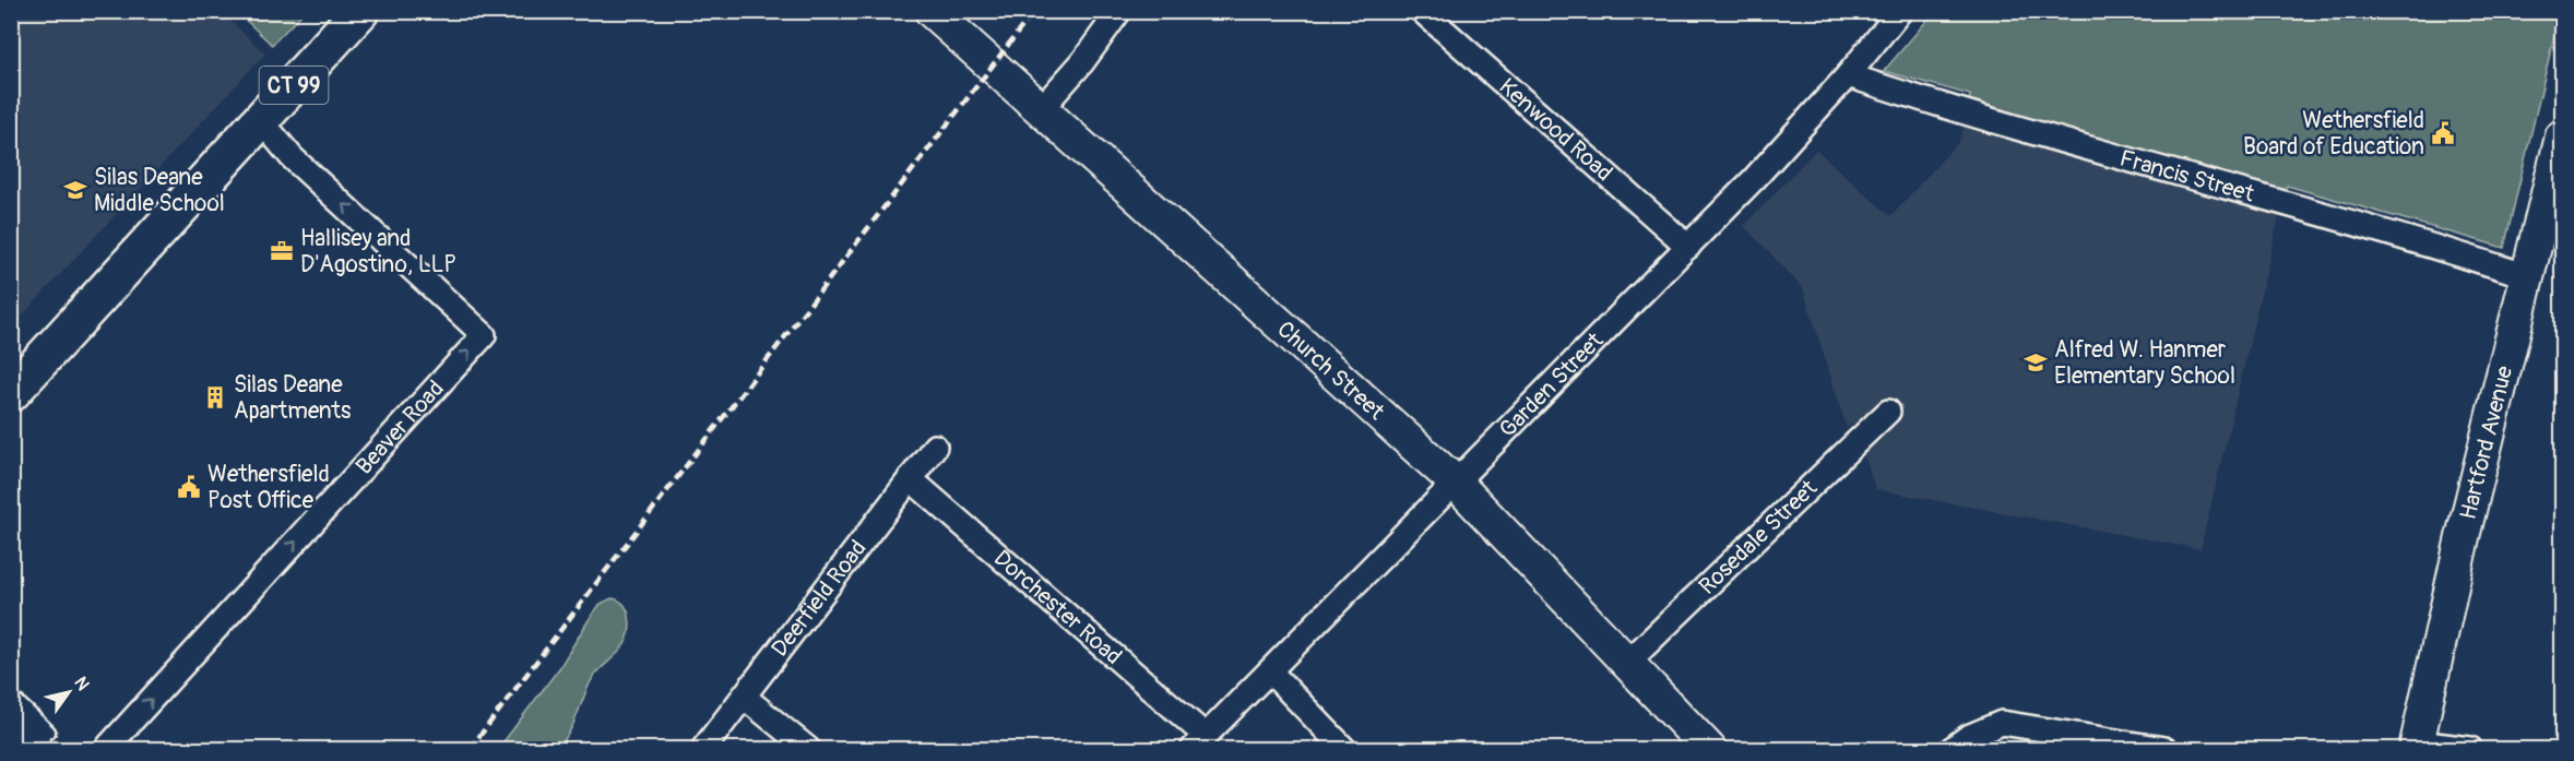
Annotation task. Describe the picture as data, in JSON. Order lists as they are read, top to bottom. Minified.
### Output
{"streets":{"main road":["CT 99"],"street":["Kenwood Road","Francis Street","Church Street","Garden Street","Beaver Road","Hartford Avenue","Rosedale Street","Deerfield Road","Dorchester Road"]},"crossings":[["CT 99","Beaver Road"],["Kenwood Road","Garden Street"],["Francis Street","Garden Street"],["Francis Street","Hartford Avenue"],["Church Street","Garden Street"],["Church Street","Rosedale Street"],["Garden Street","Dorchester Road"],["Deerfield Road","Dorchester Road"]],"places":{"public building":["Wethersfield Board of Education","Wethersfield Post Office"],"school or university":["Silas Deane Middle School","Alfred W. Hanmer Elementary School"],"office":["Hallisey and D'Agostino, LLP"],"building":["Silas Deane Apartments"]},"north":"top right"}
